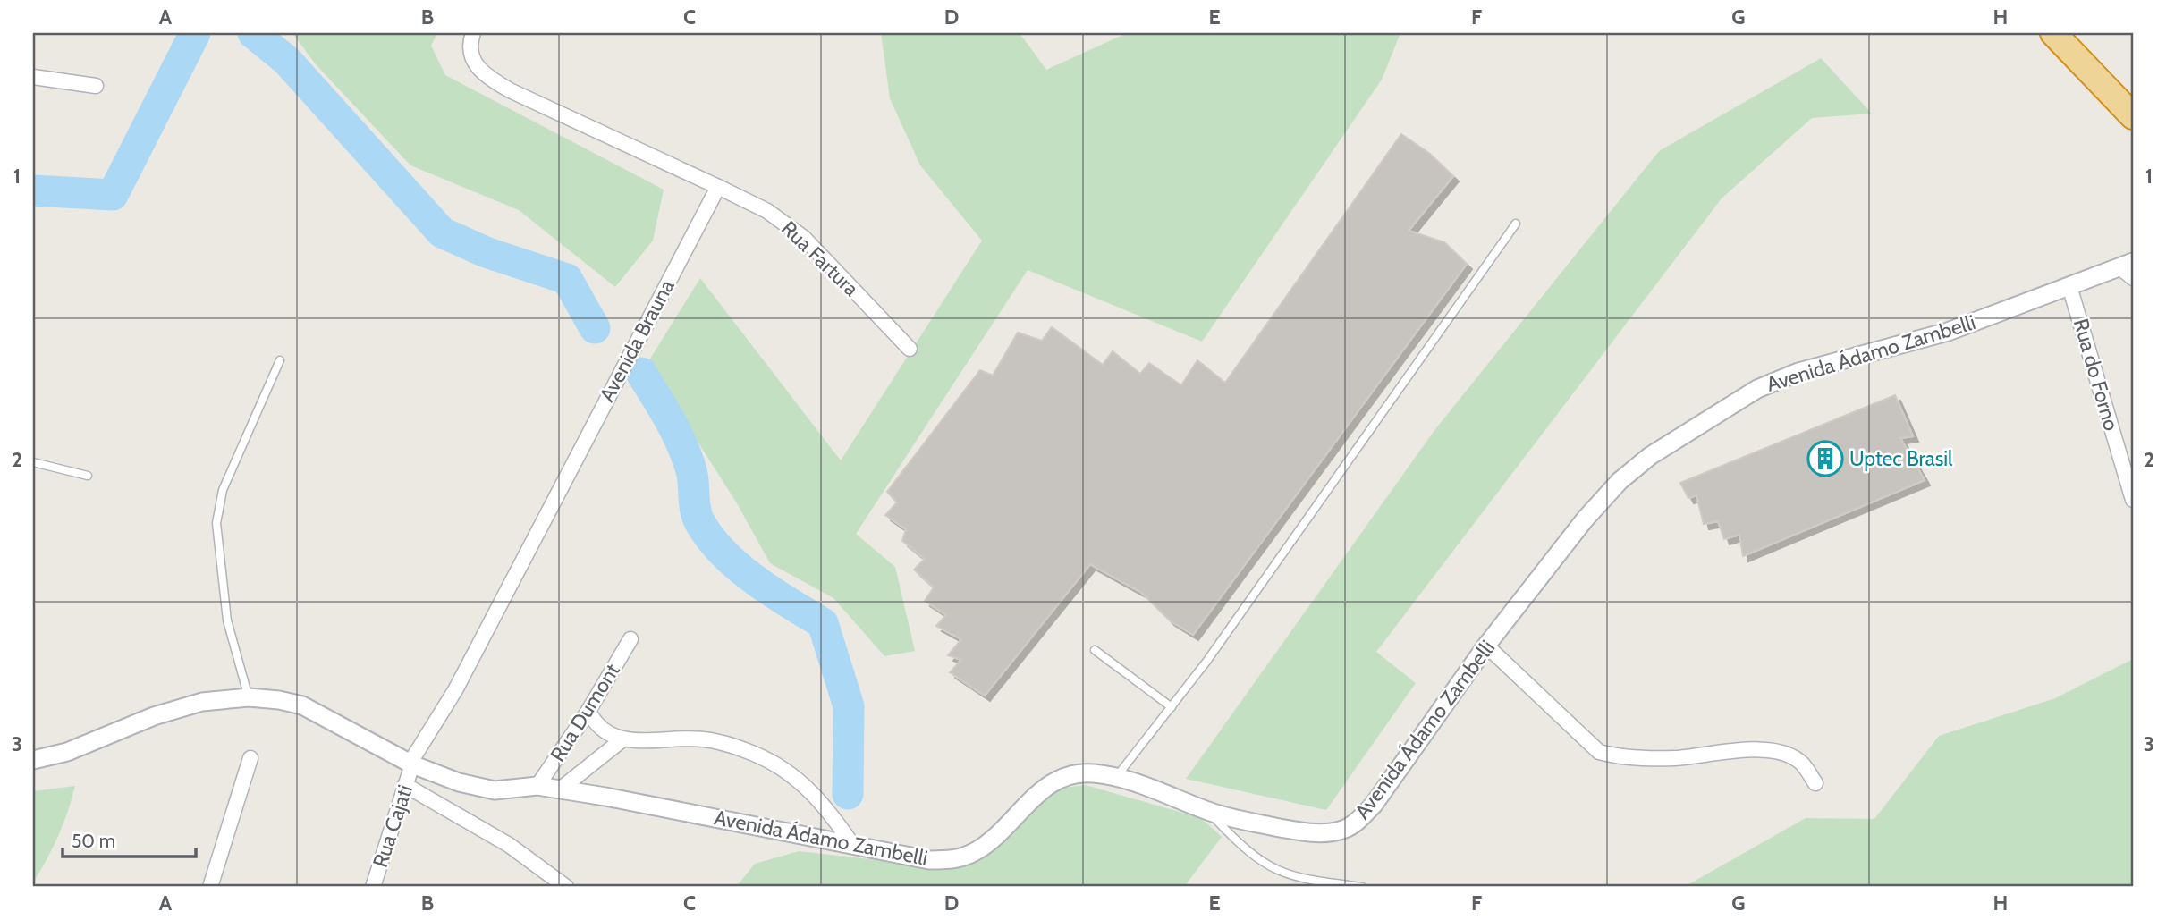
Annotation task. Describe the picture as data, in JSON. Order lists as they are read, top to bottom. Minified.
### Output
{"streets":{"street":["Rua Fartura","Avenida Brauna","Avenida Ádamo Zambelli","Rua do Forno","Rua Dumont","Rua Cajati"]},"crossings":[["Rua Fartura","Avenida Brauna"],["Avenida Brauna","Avenida Ádamo Zambelli"],["Avenida Brauna","Rua Cajati"],["Avenida Ádamo Zambelli","Rua do Forno"],["Avenida Ádamo Zambelli","Rua Dumont"],["Avenida Ádamo Zambelli","Rua Cajati"]],"places":{"building":["Uptec Brasil"]},"scale_bar":"50 m","grid":{"columns":["A","B","C","D","E","F","G","H"],"rows":["1","2","3"]}}
